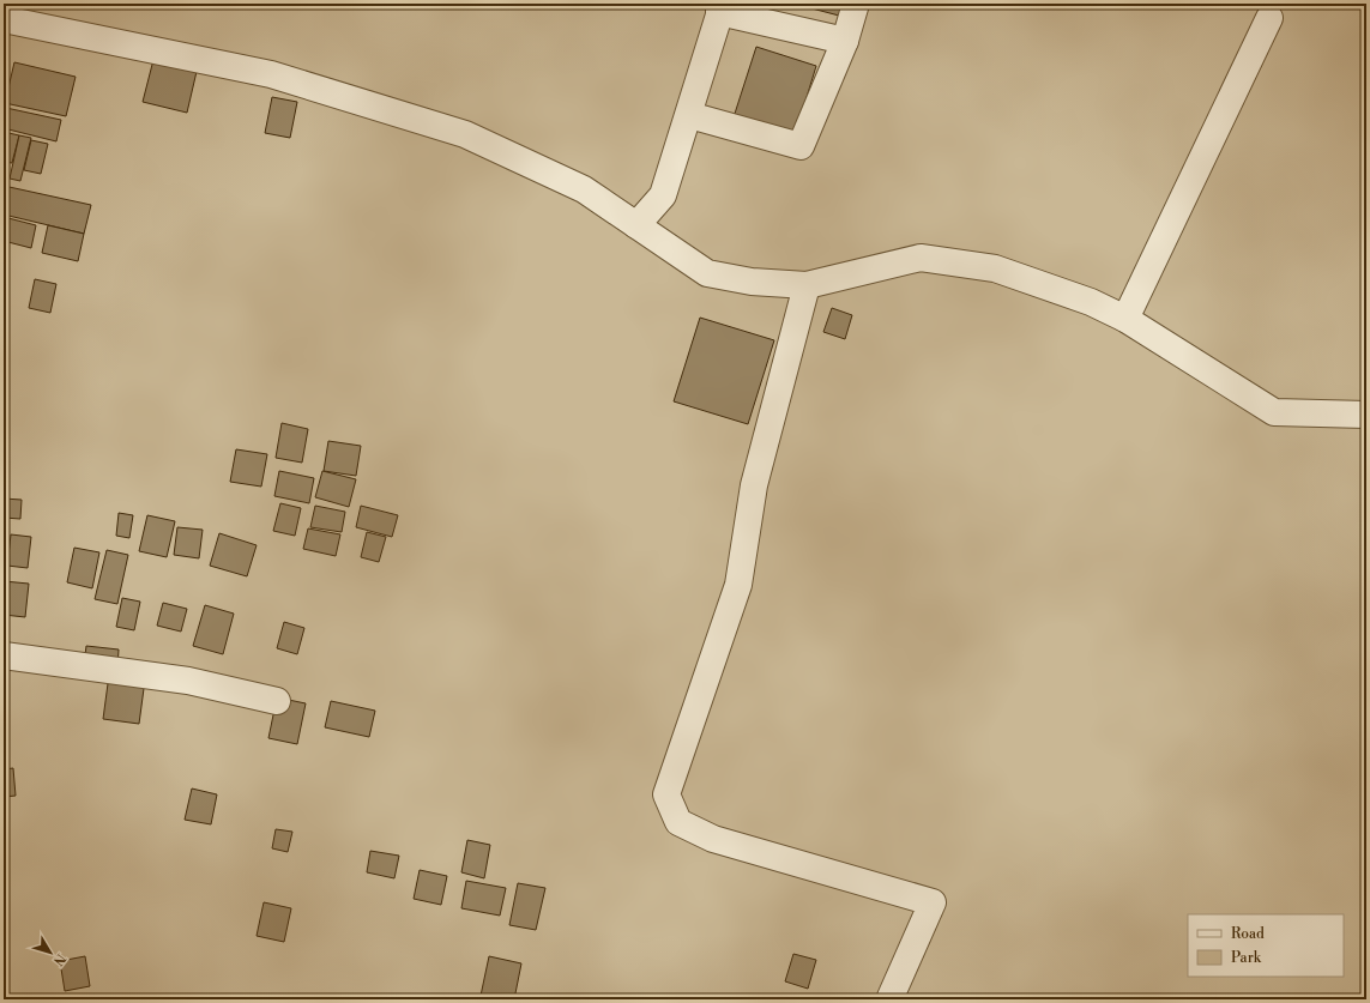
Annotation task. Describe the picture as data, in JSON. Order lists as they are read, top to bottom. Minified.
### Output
{"legend":["Road","Park"],"north":"bottom right"}
